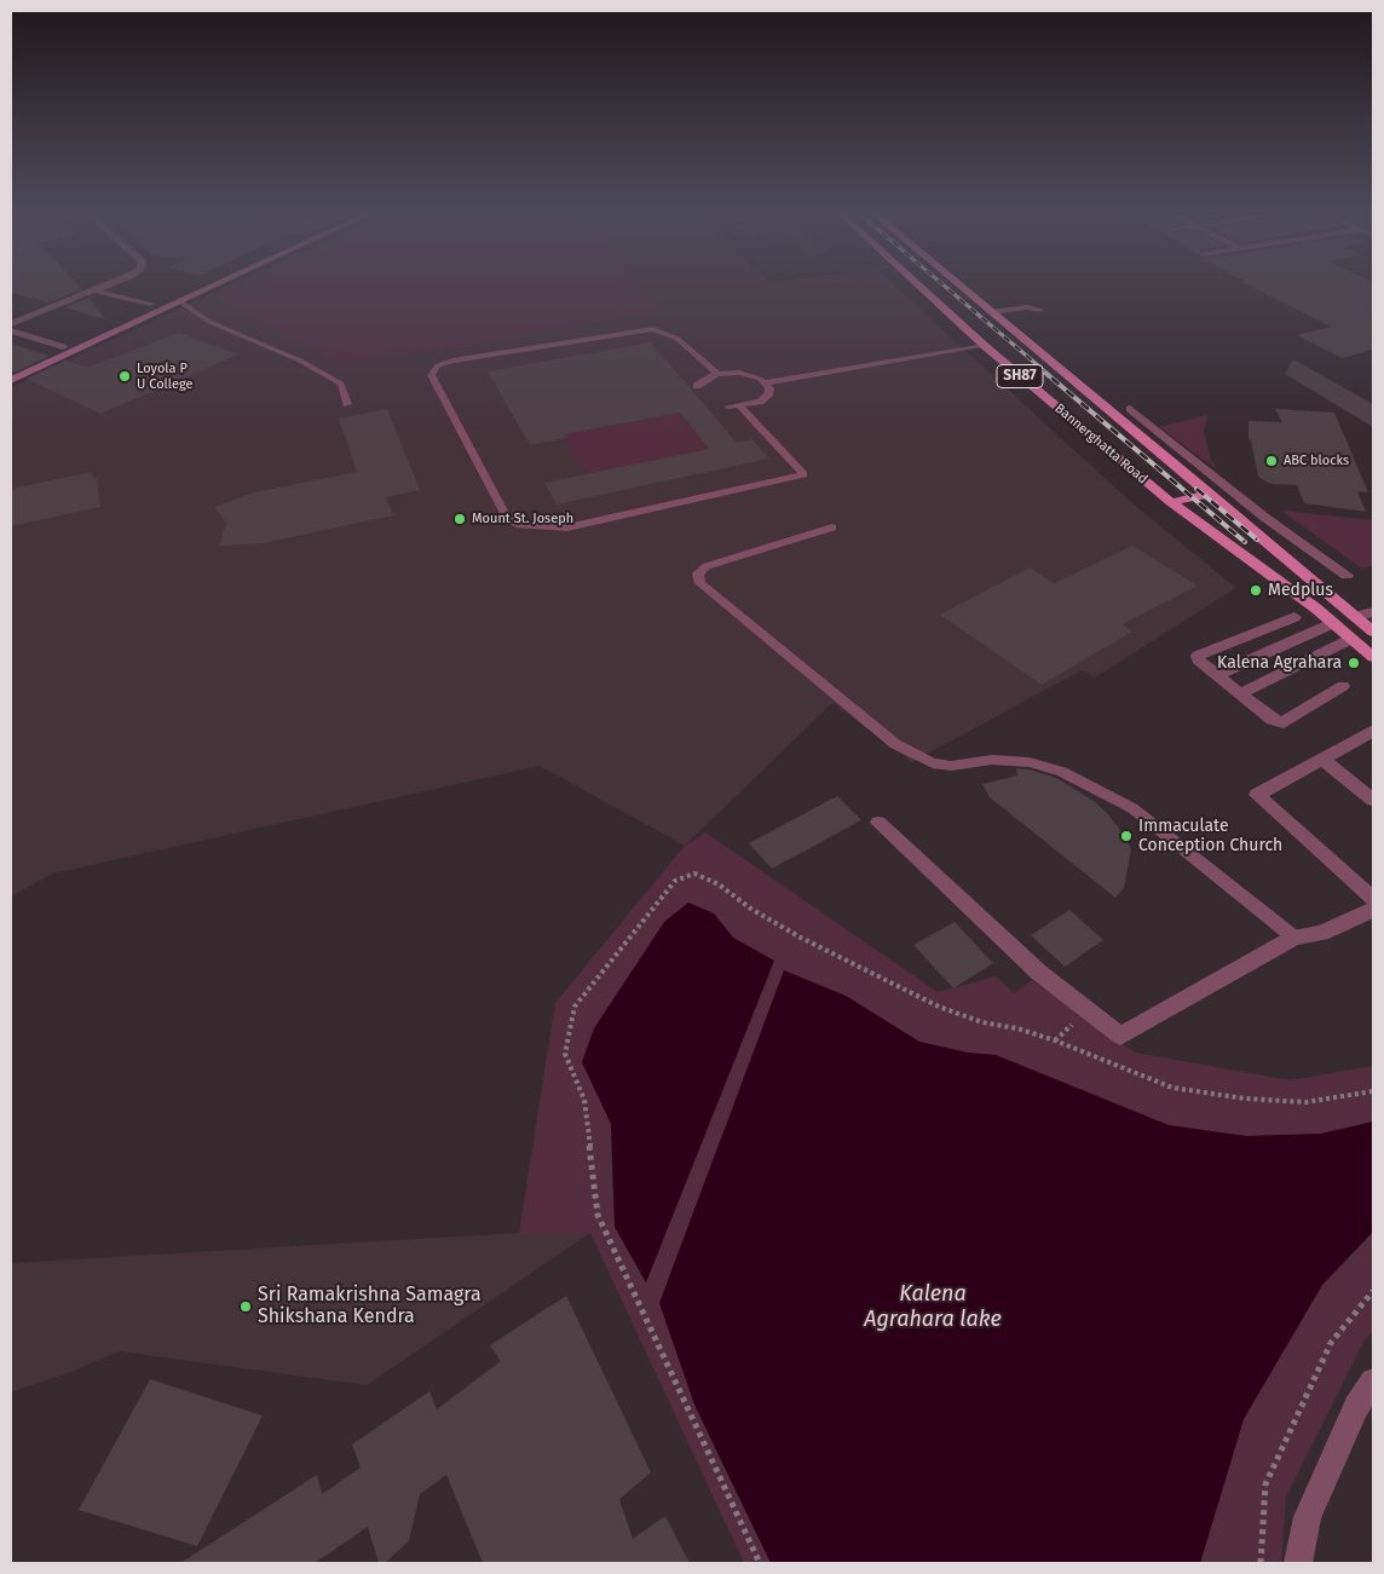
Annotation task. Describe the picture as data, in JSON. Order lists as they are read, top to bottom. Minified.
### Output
{"streets":{"main road":["SH87","Bannerghatta Road"]},"water":["Kalena Agrahara lake"],"places":["Loyola P U College","ABC blocks","Mount St. Joseph","Medplus","Kalena Agrahara","Immaculate Conception Church","Sri Ramakrishna Samagra Shikshana Kendra"]}
